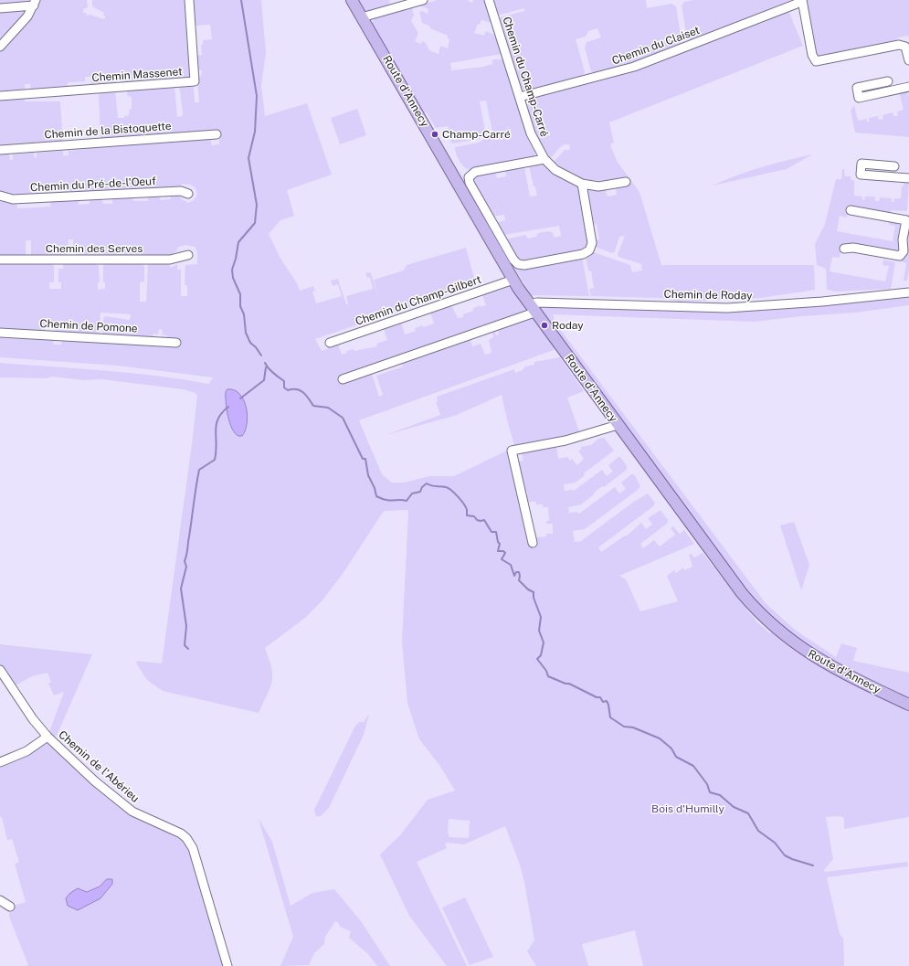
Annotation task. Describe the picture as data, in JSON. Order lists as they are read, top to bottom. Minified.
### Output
{"streets":{"main road":["Route d'Annecy"],"street":["Chemin du Claiset","Chemin Massenet","Chemin du Champ-Carré","Chemin de la Bistoquette","Chemin du Pré-de-l'Oeuf","Chemin des Serves","Chemin de Roday","Chemin du Champ-Gilbert","Chemin de Pomone","Chemin de l'Abérieu"]},"crossings":[["Chemin du Claiset","Chemin du Champ-Carré"],["Route d'Annecy","Chemin de Roday"],["Route d'Annecy","Chemin du Champ-Gilbert"]],"parks":["Bois d'Humilly"],"places":["Champ-Carré","Roday"]}
